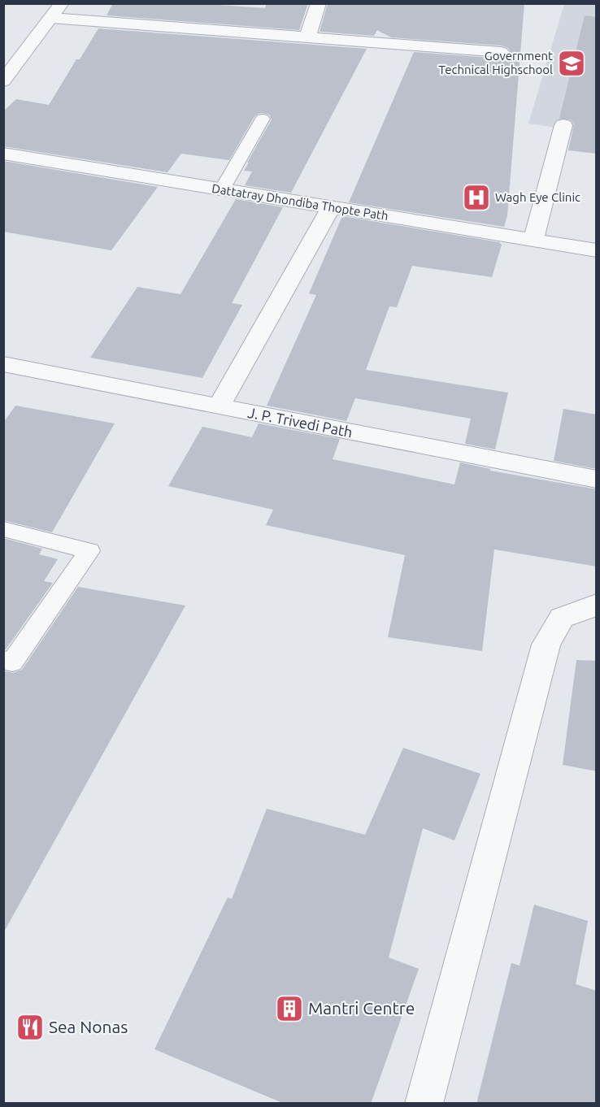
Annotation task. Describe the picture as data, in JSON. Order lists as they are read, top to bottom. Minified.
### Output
{"streets":{"street":["Dattatray Dhondiba Thopte Path","J. P. Trivedi Path"]},"places":{"school or university":["Government Technical Highschool"],"hospital":["Wagh Eye Clinic"],"building":["Mantri Centre"],"restaurant":["Sea Nonas"]}}
